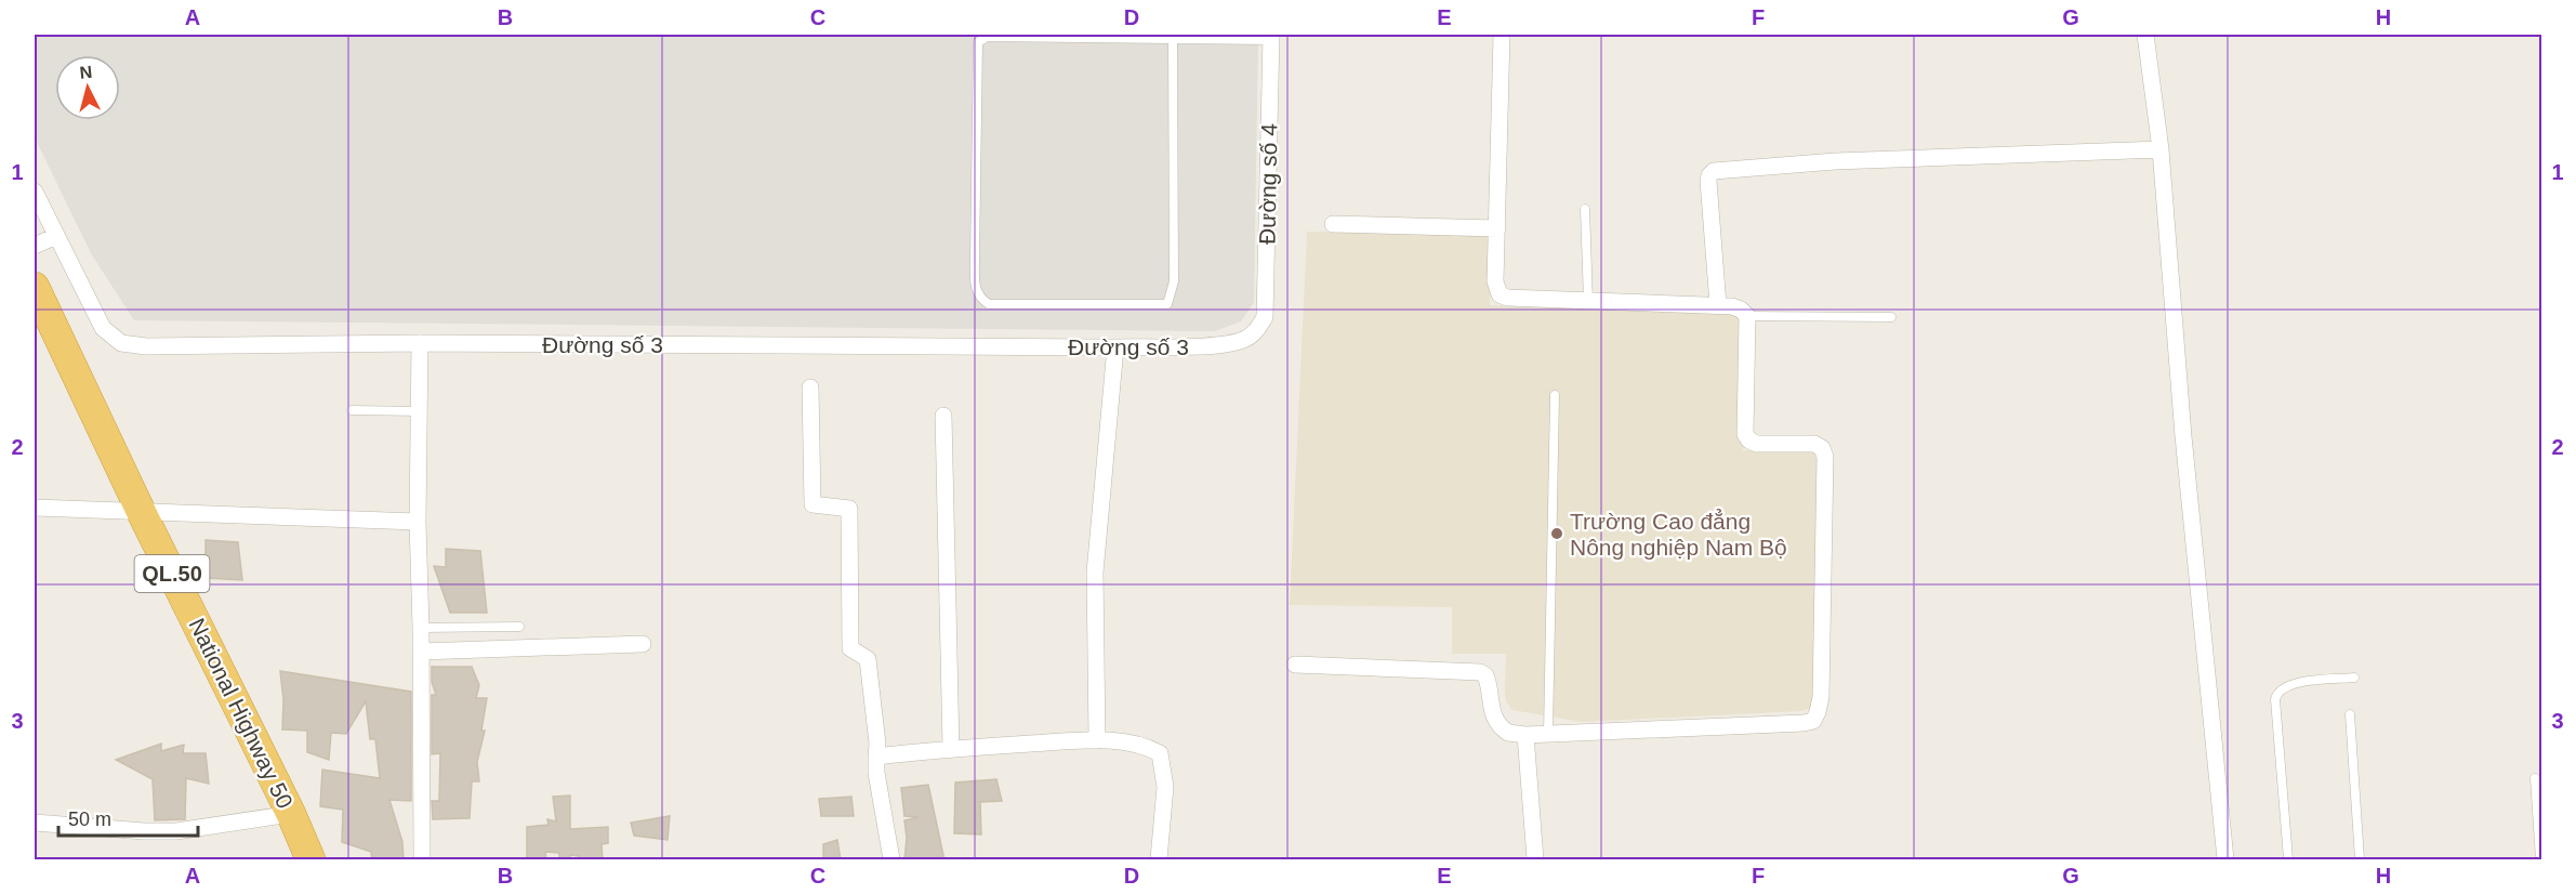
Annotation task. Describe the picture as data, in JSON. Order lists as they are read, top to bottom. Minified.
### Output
{"streets":{"highway":["QL.50","National Highway 50"],"street":["Đường số 4","Đường số 3"]},"crossings":[["Đường số 4","Đường số 3"]],"places":["Trường Cao đẳng Nông nghiệp Nam Bộ"],"scale_bar":"50 m","north":"top","grid":{"columns":["A","B","C","D","E","F","G","H"],"rows":["1","2","3"]}}
